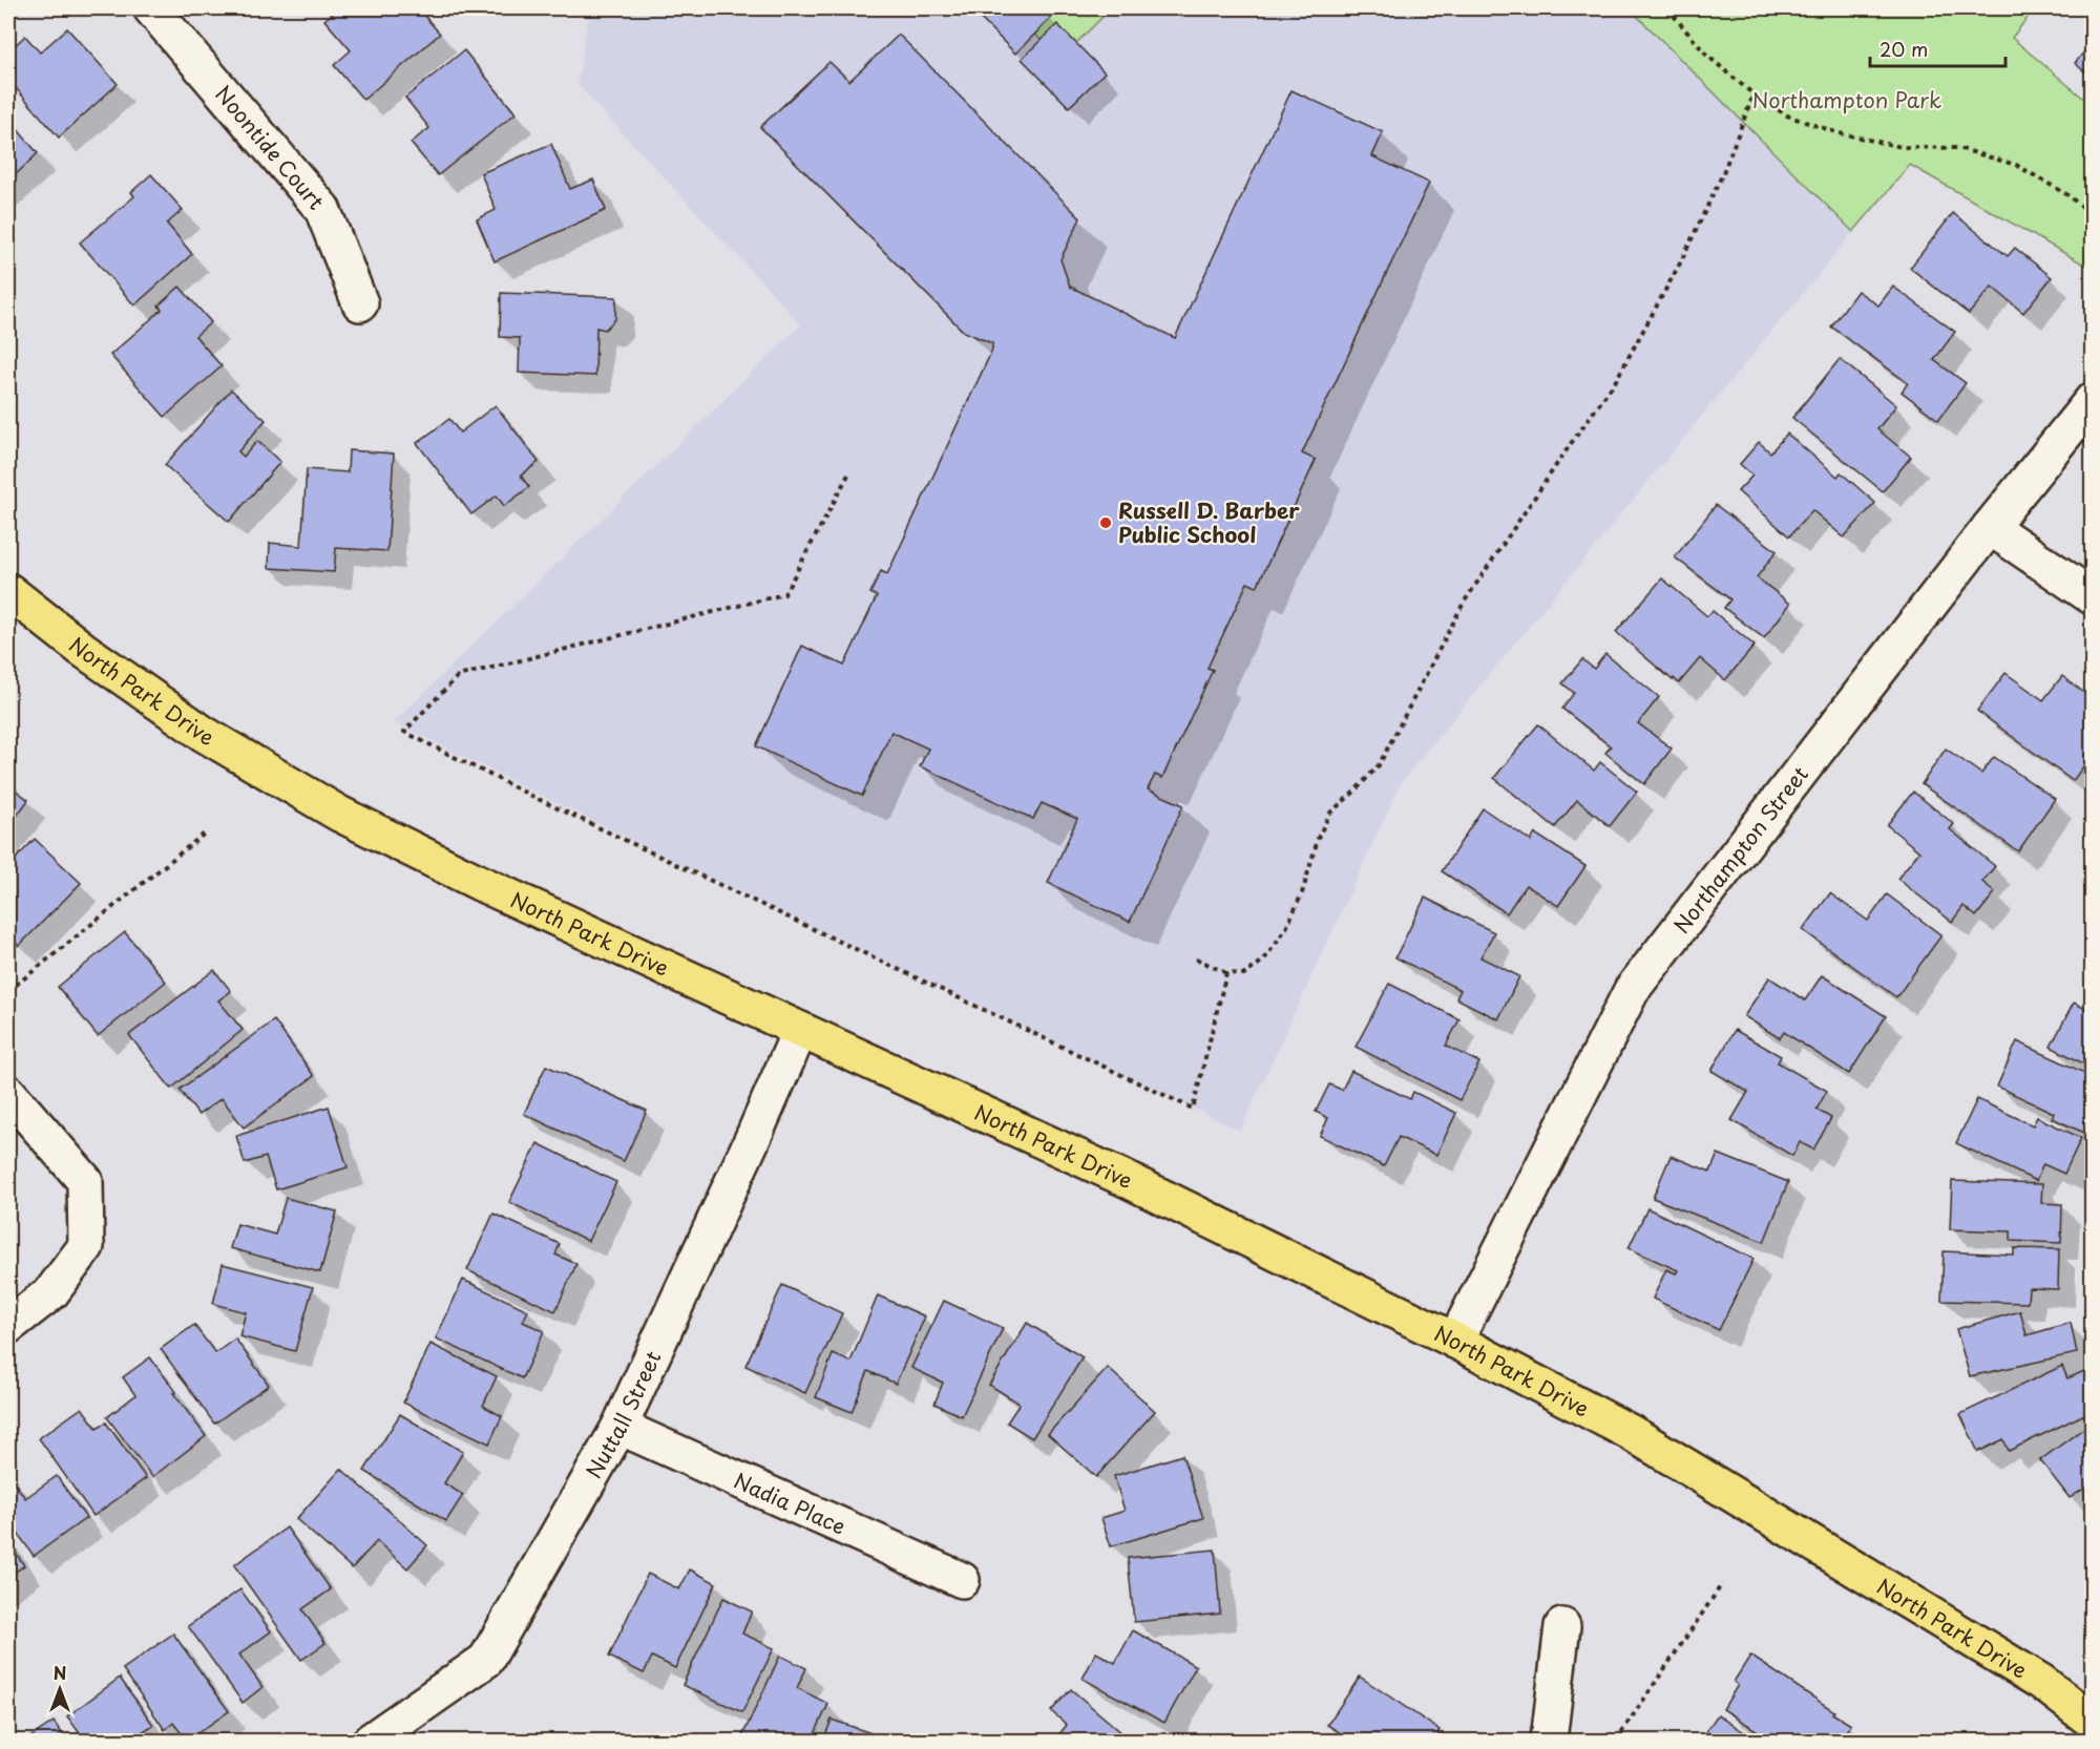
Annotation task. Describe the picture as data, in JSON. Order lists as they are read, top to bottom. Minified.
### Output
{"streets":{"main road":["North Park Drive"],"street":["Noontide Court","Northampton Street","Nuttall Street","Nadia Place"]},"crossings":[["North Park Drive","Northampton Street"],["North Park Drive","Nuttall Street"],["Nuttall Street","Nadia Place"]],"parks":["Northampton Park"],"places":["Russell D. Barber Public School"],"scale_bar":"20 m","north":"top"}
